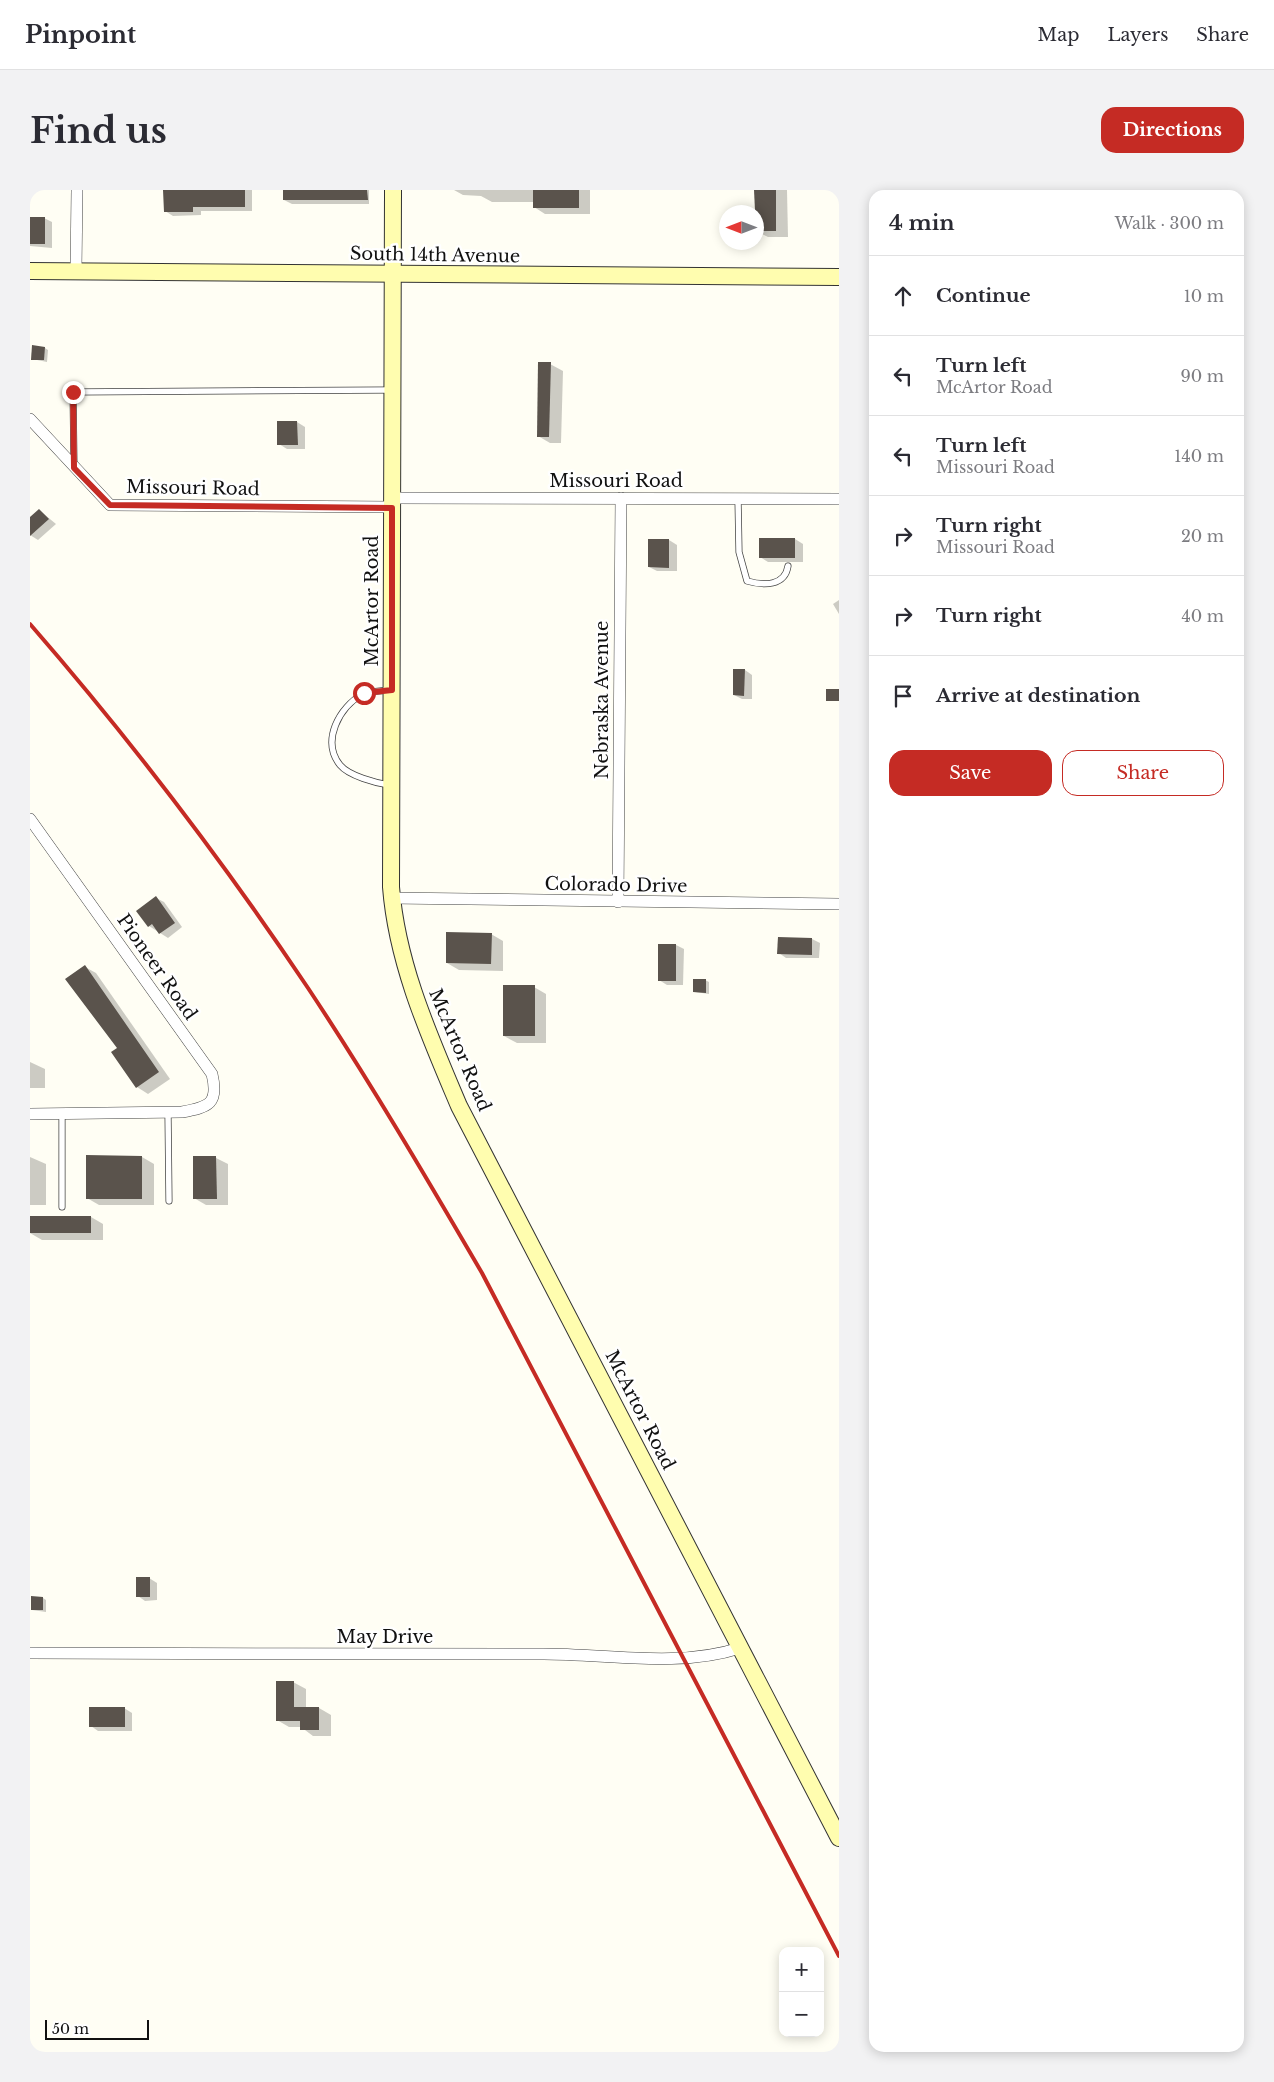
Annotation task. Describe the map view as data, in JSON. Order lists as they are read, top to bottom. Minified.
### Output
{"streets":{"main road":["South 14th Avenue","McArtor Road"],"street":["Missouri Road","Nebraska Avenue","Colorado Drive","Pioneer Road","May Drive"]},"crossings":[["South 14th Avenue","McArtor Road"],["Missouri Road","McArtor Road"],["Missouri Road","Nebraska Avenue"],["McArtor Road","Colorado Drive"],["McArtor Road","May Drive"],["Nebraska Avenue","Colorado Drive"]],"scale_bar":"50 m","north":"left","page":{"header":"Pinpoint","nav":["Map","Layers","Share"],"buttons":["Directions",["Save","Share"]],"title":"Find us","heading":["4 min","Walk · 300 m"],"list":[["Continue","10 m"],["Turn left","McArtor Road","90 m"],["Turn left","Missouri Road","140 m"],["Turn right","Missouri Road","20 m"],["Turn right","40 m"],"Arrive at destination"],"map_buttons":["+","−"],"scale":"50 m"}}
